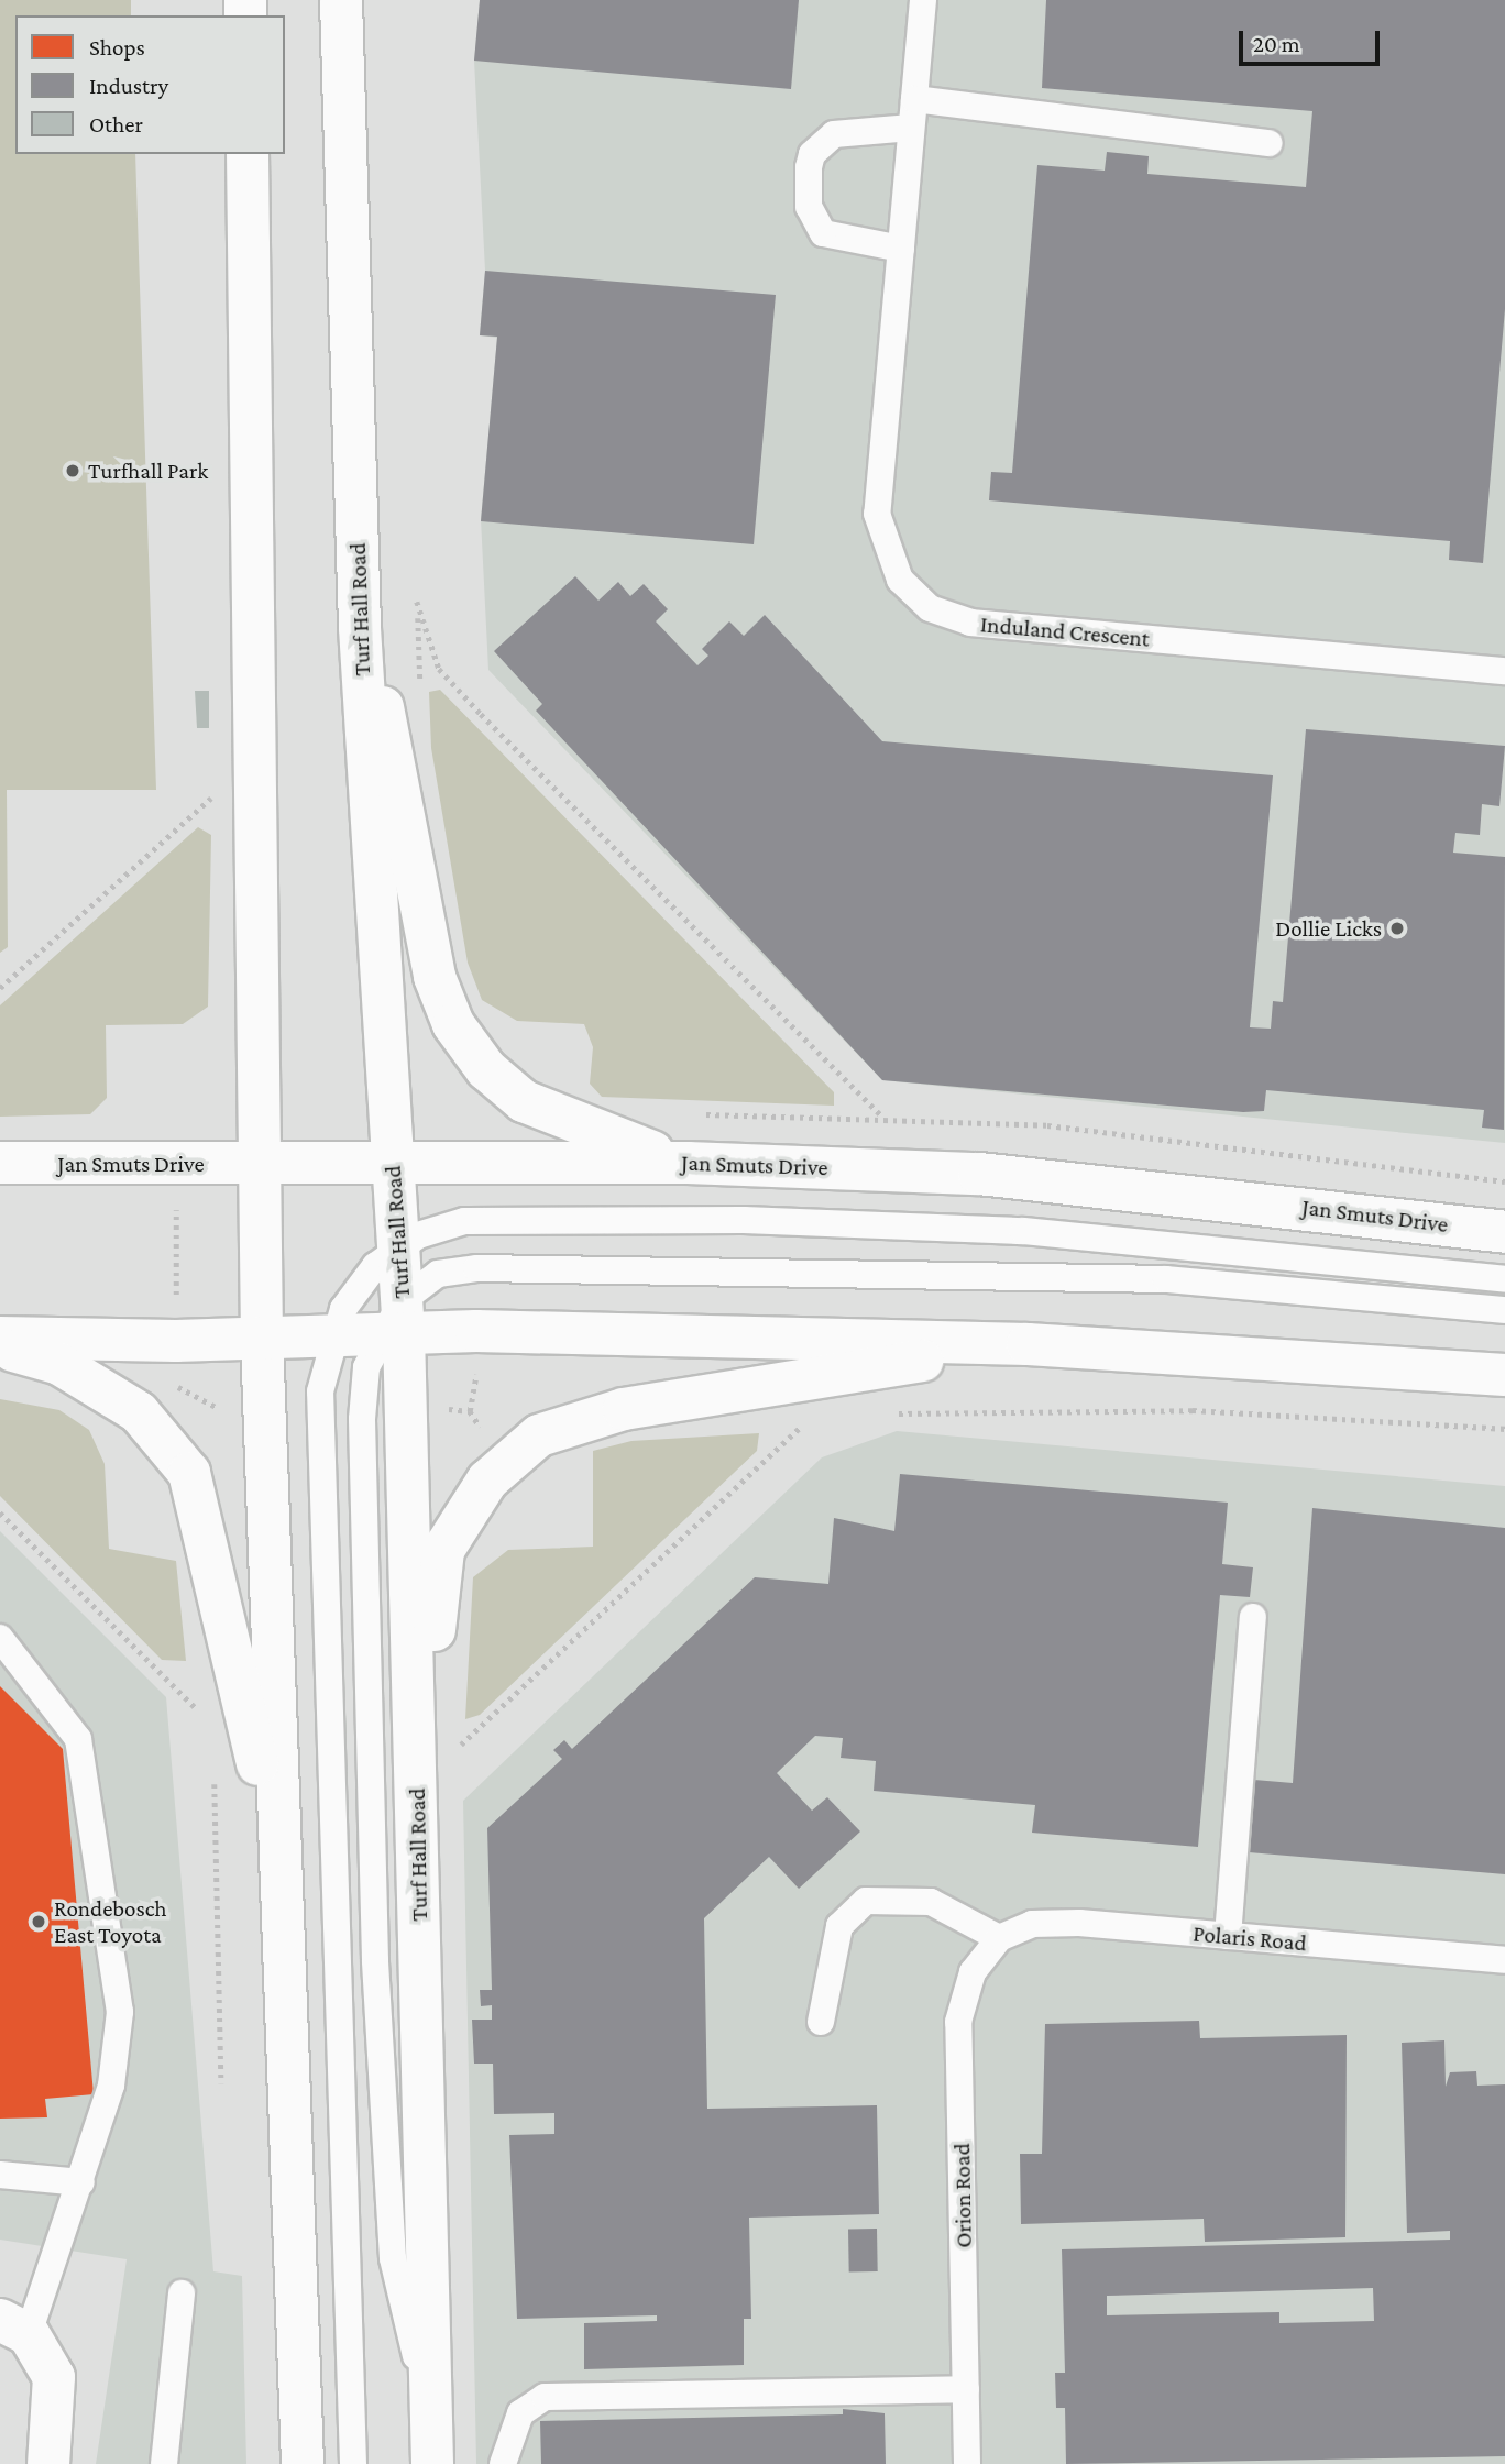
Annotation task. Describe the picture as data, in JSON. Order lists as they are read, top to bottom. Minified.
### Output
{"streets":{"main road":["Turf Hall Road","Jan Smuts Drive"],"lane":["Induland Crescent","Polaris Road","Orion Road"]},"crossings":[["Turf Hall Road","Jan Smuts Drive"],["Polaris Road","Orion Road"]],"places":["Turfhall Park","Dollie Licks","Rondebosch East Toyota"],"legend":["Shops","Industry","Other"],"scale_bar":"20 m"}
